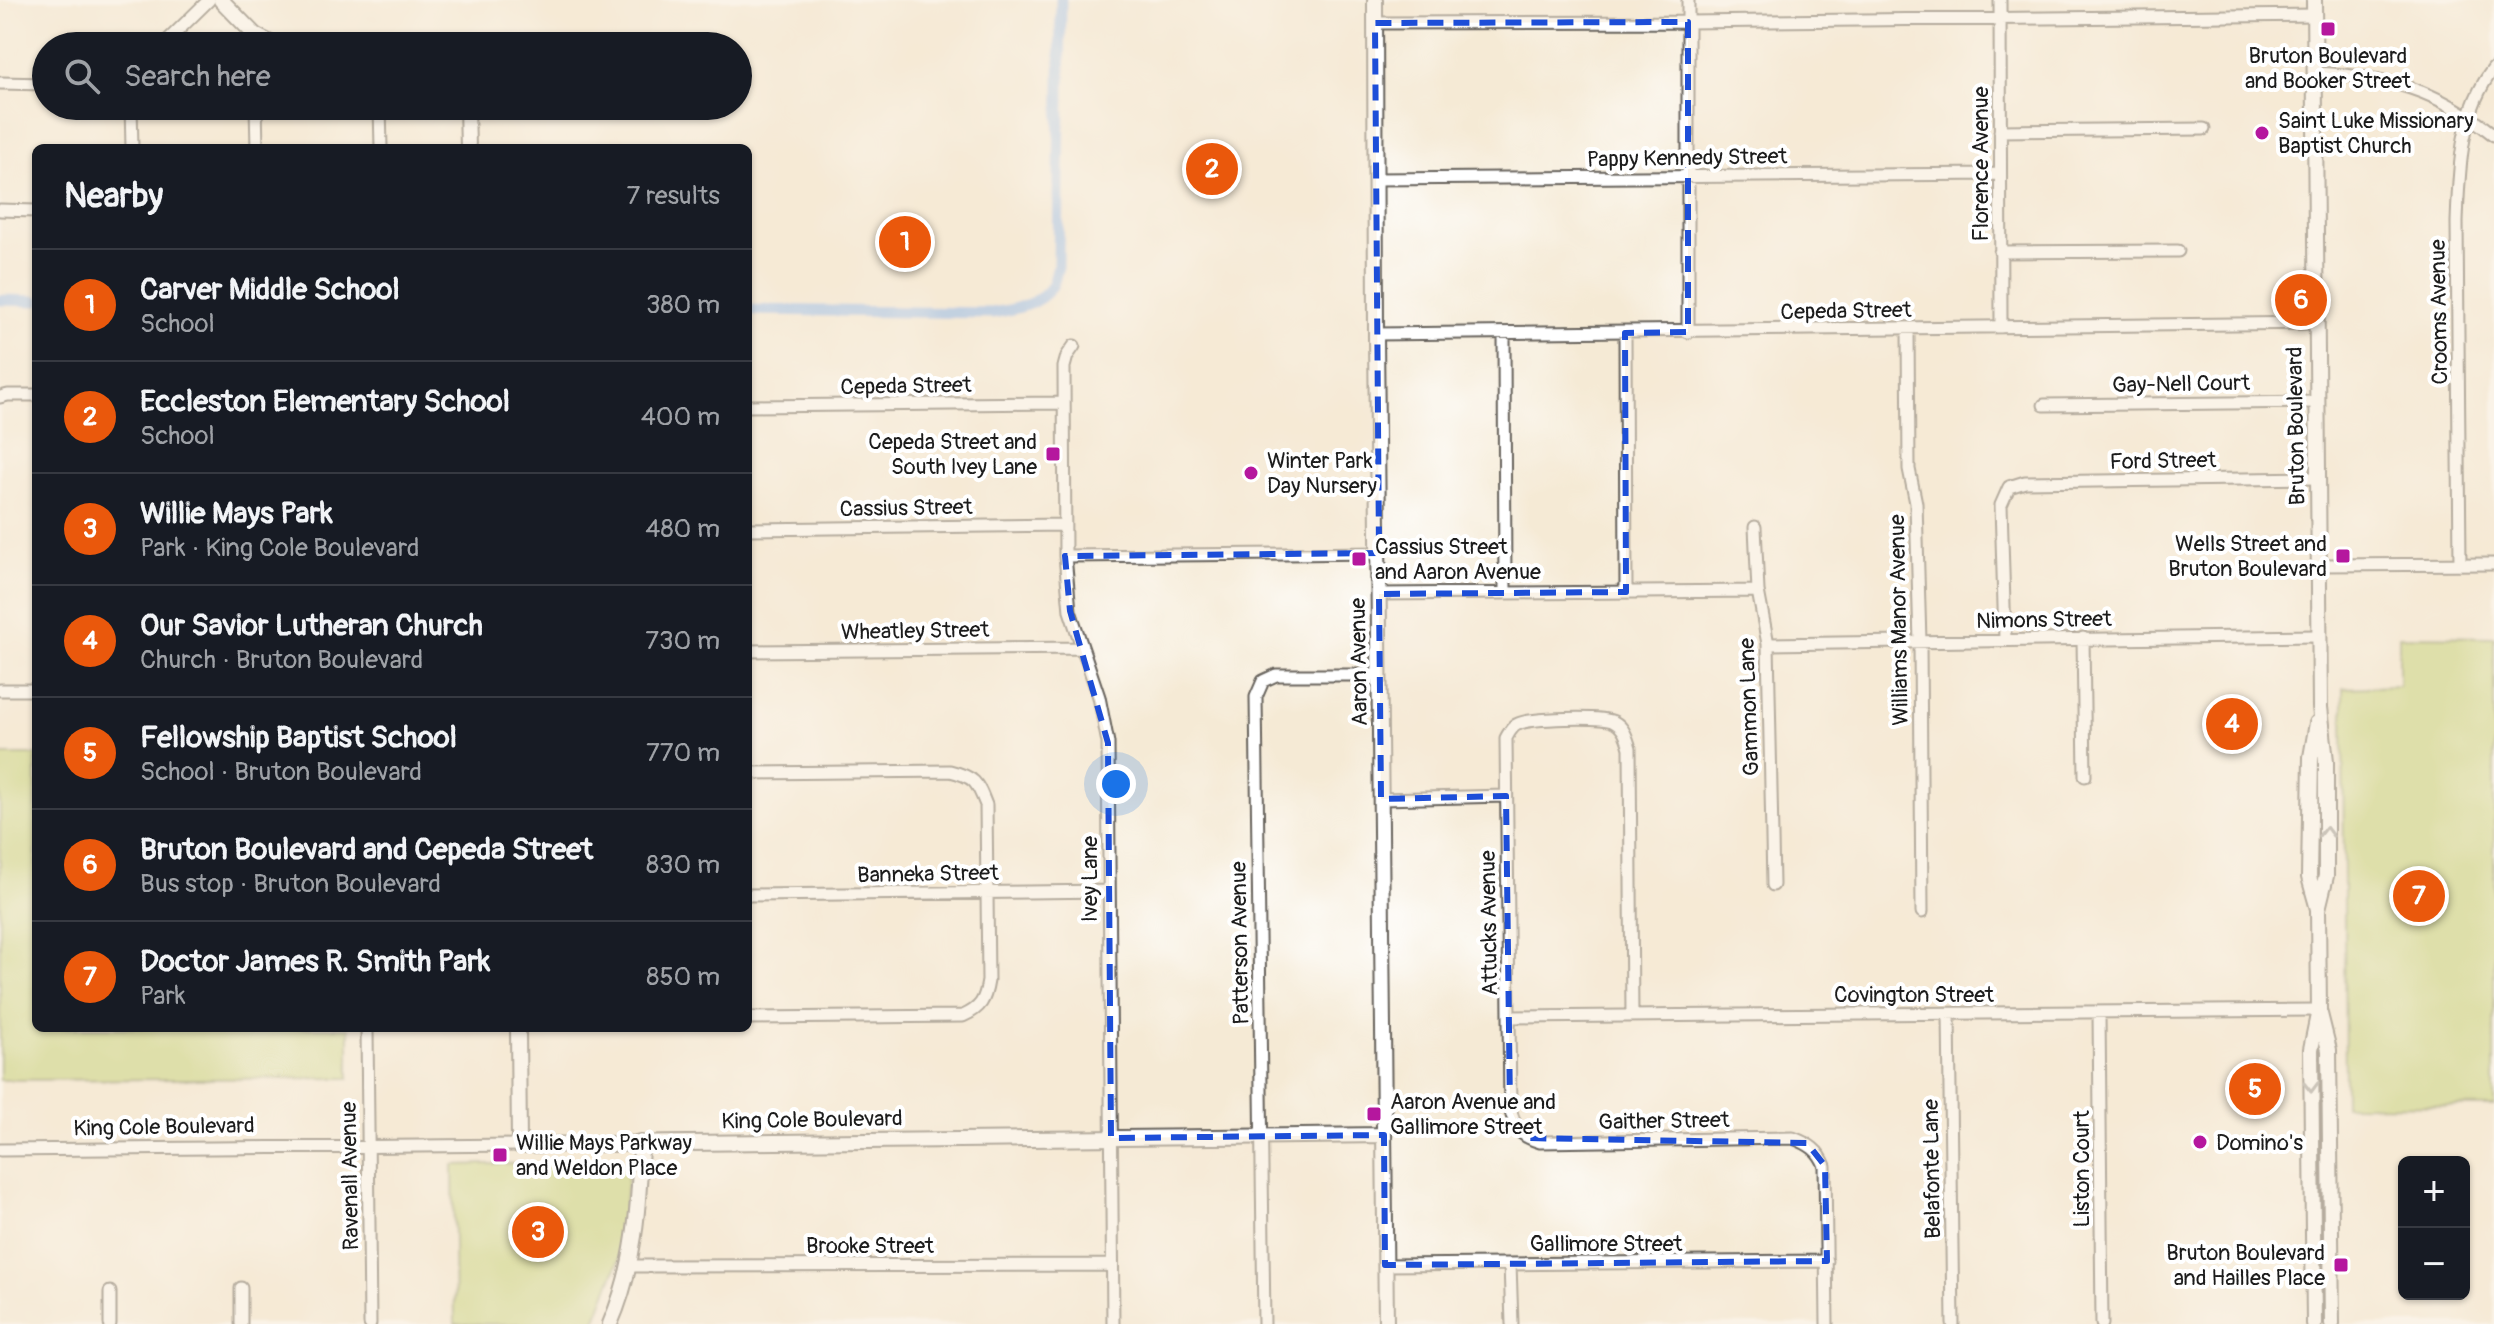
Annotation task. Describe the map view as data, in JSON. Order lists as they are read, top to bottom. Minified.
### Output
{"streets":{"street":["Pappy Kennedy Street","Florence Avenue","Cepeda Street","Crooms Avenue","Gay-Nell Court","Bruton Boulevard","Ford Street","Cassius Street","Nimons Street","Williams Manor Avenue","Wheatley Street","Aaron Avenue","Gammon Lane","Banneka Street","Ivey Lane","Attucks Avenue","Patterson Avenue","Covington Street","King Cole Boulevard","Gaither Street","Belafonte Lane","Liston Court","Ravenall Avenue","Gallimore Street","Brooke Street"]},"crossings":[["Pappy Kennedy Street","Florence Avenue"],["Pappy Kennedy Street","Aaron Avenue"],["Florence Avenue","Cepeda Street"],["Cepeda Street","Bruton Boulevard"],["Cepeda Street","Williams Manor Avenue"],["Cepeda Street","Aaron Avenue"],["Cepeda Street","Ivey Lane"],["Gay-Nell Court","Bruton Boulevard"],["Bruton Boulevard","Ford Street"],["Bruton Boulevard","Nimons Street"],["Bruton Boulevard","Covington Street"],["Ford Street","Nimons Street"],["Cassius Street","Ivey Lane"],["Nimons Street","Williams Manor Avenue"],["Nimons Street","Gammon Lane"],["Wheatley Street","Ivey Lane"],["Aaron Avenue","Patterson Avenue"],["Aaron Avenue","King Cole Boulevard"],["Aaron Avenue","Gallimore Street"],["Banneka Street","Ivey Lane"],["Ivey Lane","King Cole Boulevard"],["Ivey Lane","Brooke Street"],["Attucks Avenue","Covington Street"],["Attucks Avenue","Gaither Street"],["Patterson Avenue","King Cole Boulevard"],["Covington Street","Belafonte Lane"],["Covington Street","Liston Court"],["King Cole Boulevard","Ravenall Avenue"],["Gaither Street","Gallimore Street"]],"places":{"transit":["Bruton Boulevard and Booker Street","Cepeda Street and South Ivey Lane","Wells Street and Bruton Boulevard","Cassius Street and Aaron Avenue","Aaron Avenue and Gallimore Street","Willie Mays Parkway and Weldon Place","Bruton Boulevard and Hailles Place"],"other":["Saint Luke Missionary Baptist Church","Winter Park Day Nursery","Domino's"]},"page":{"search":"Search here","pins":["2","1","6","4","7","5","3"],"heading":["Nearby","7 results"],"list":[{"mark":"1","name":"Carver Middle School","note":"School","value":"380 m"},{"mark":"2","name":"Eccleston Elementary School","note":"School","value":"400 m"},{"mark":"3","name":"Willie Mays Park","note":"Park · King Cole Boulevard","value":"480 m"},{"mark":"4","name":"Our Savior Lutheran Church","note":"Church · Bruton Boulevard","value":"730 m"},{"mark":"5","name":"Fellowship Baptist School","note":"School · Bruton Boulevard","value":"770 m"},{"mark":"6","name":"Bruton Boulevard and Cepeda Street","note":"Bus stop · Bruton Boulevard","value":"830 m"},{"mark":"7","name":"Doctor James R. Smith Park","note":"Park","value":"850 m"}],"map_buttons":["+","−"]}}
